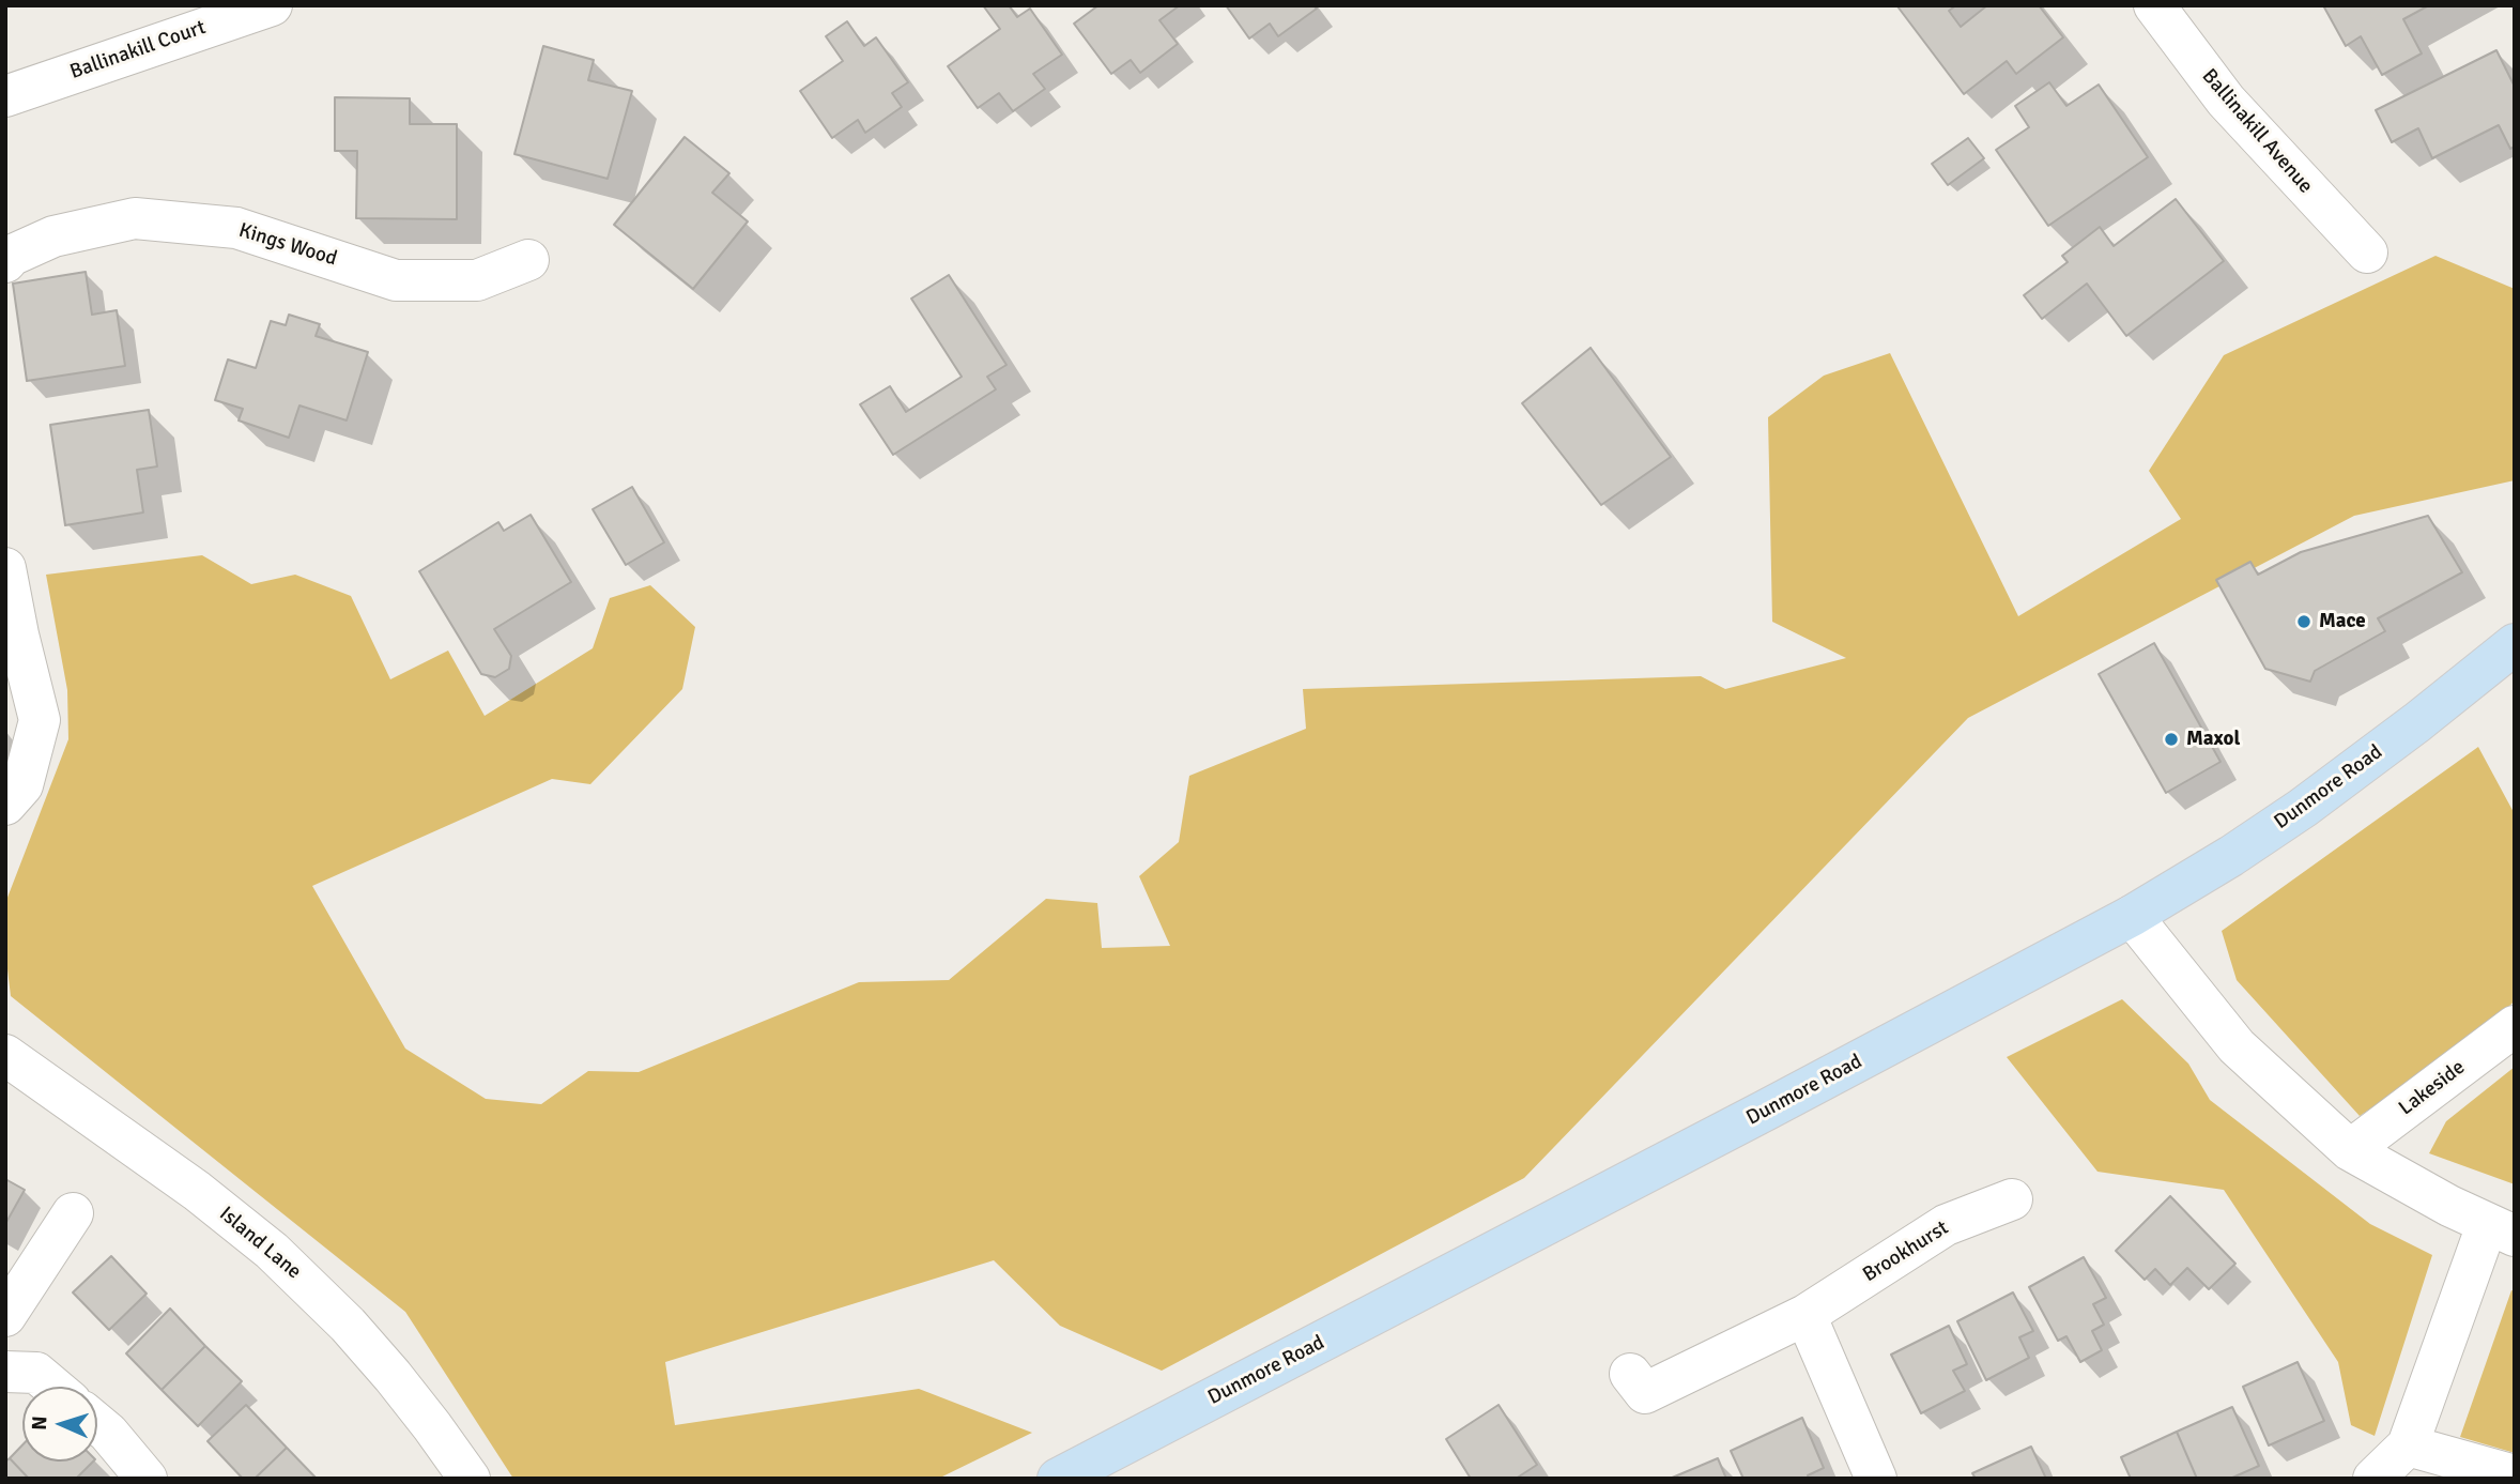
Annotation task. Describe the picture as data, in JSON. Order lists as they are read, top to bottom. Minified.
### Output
{"streets":{"main road":["Dunmore Road"],"street":["Ballinakill Court","Ballinakill Avenue","Kings Wood","Lakeside","Island Lane","Brookhurst"]},"places":["Mace","Maxol"],"north":"left"}
